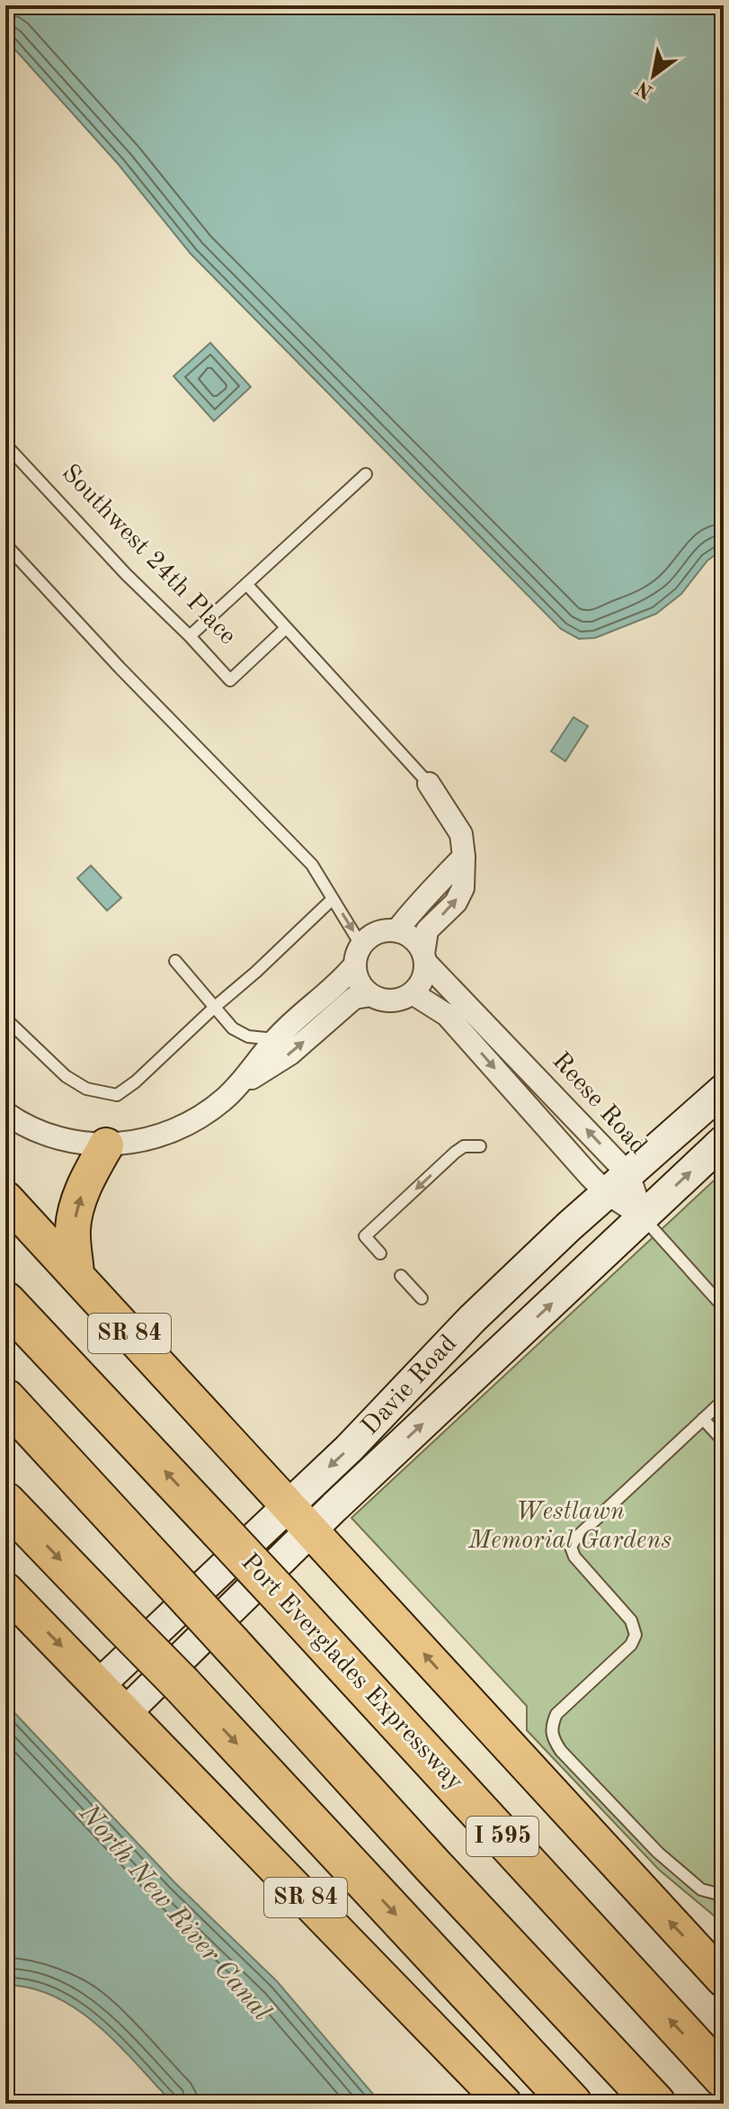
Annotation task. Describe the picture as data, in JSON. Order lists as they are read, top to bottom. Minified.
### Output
{"streets":{"highway":["Port Everglades Expressway","I 595"],"main road":["SR 84","Davie Road"],"street":["Southwest 24th Place","Reese Road"]},"crossings":[["Southwest 24th Place","Reese Road"],["Reese Road","Davie Road"],["SR 84","Davie Road"]],"water":["North New River Canal"],"parks":["Westlawn Memorial Gardens"],"north":"bottom left"}
